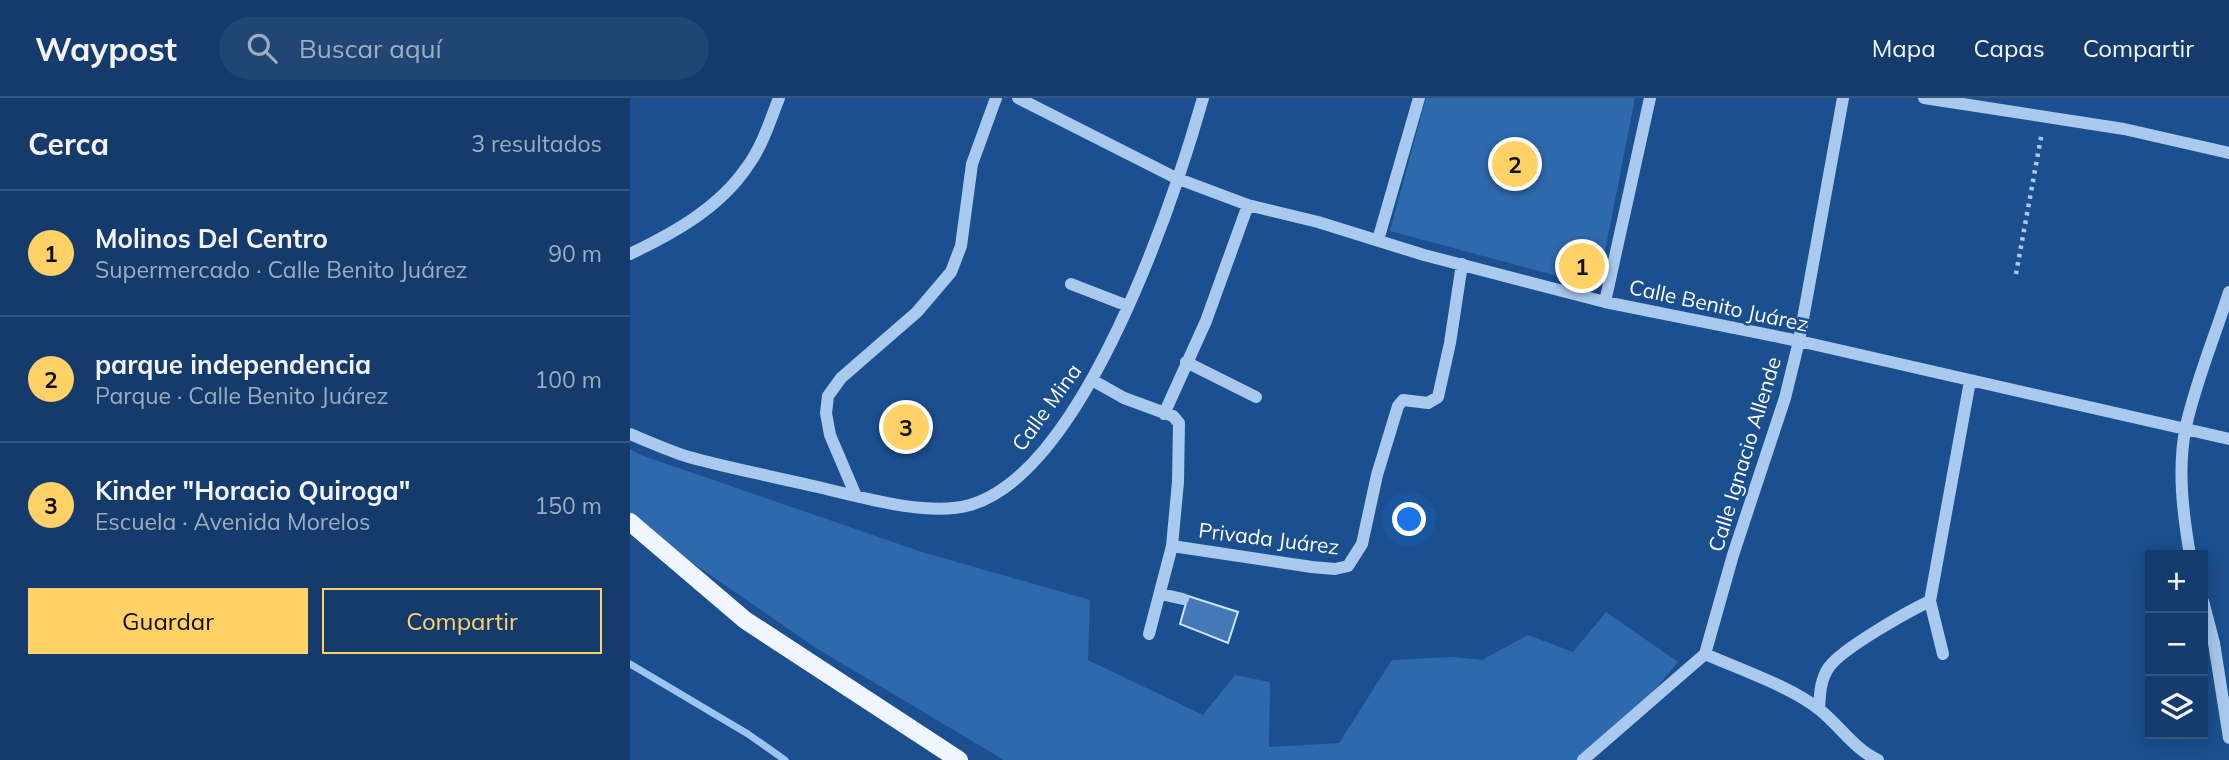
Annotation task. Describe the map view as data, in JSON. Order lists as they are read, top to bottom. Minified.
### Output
{"streets":{"street":["Calle Benito Juárez","Calle Mina","Calle Ignacio Allende","Privada Juárez"]},"crossings":[["Calle Benito Juárez","Calle Mina"],["Calle Benito Juárez","Calle Ignacio Allende"],["Calle Benito Juárez","Privada Juárez"]],"page":{"header":"Waypost","search":"Buscar aquí","nav":["Mapa","Capas","Compartir"],"heading":["Cerca","3 resultados"],"pins":["2","1","3"],"list":[{"mark":"1","name":"Molinos Del Centro","note":"Supermercado · Calle Benito Juárez","value":"90 m"},{"mark":"2","name":"parque independencia","note":"Parque · Calle Benito Juárez","value":"100 m"},{"mark":"3","name":"Kinder \"Horacio Quiroga\"","note":"Escuela · Avenida Morelos","value":"150 m"}],"map_buttons":["+","−"],"buttons":["Guardar","Compartir"]}}
